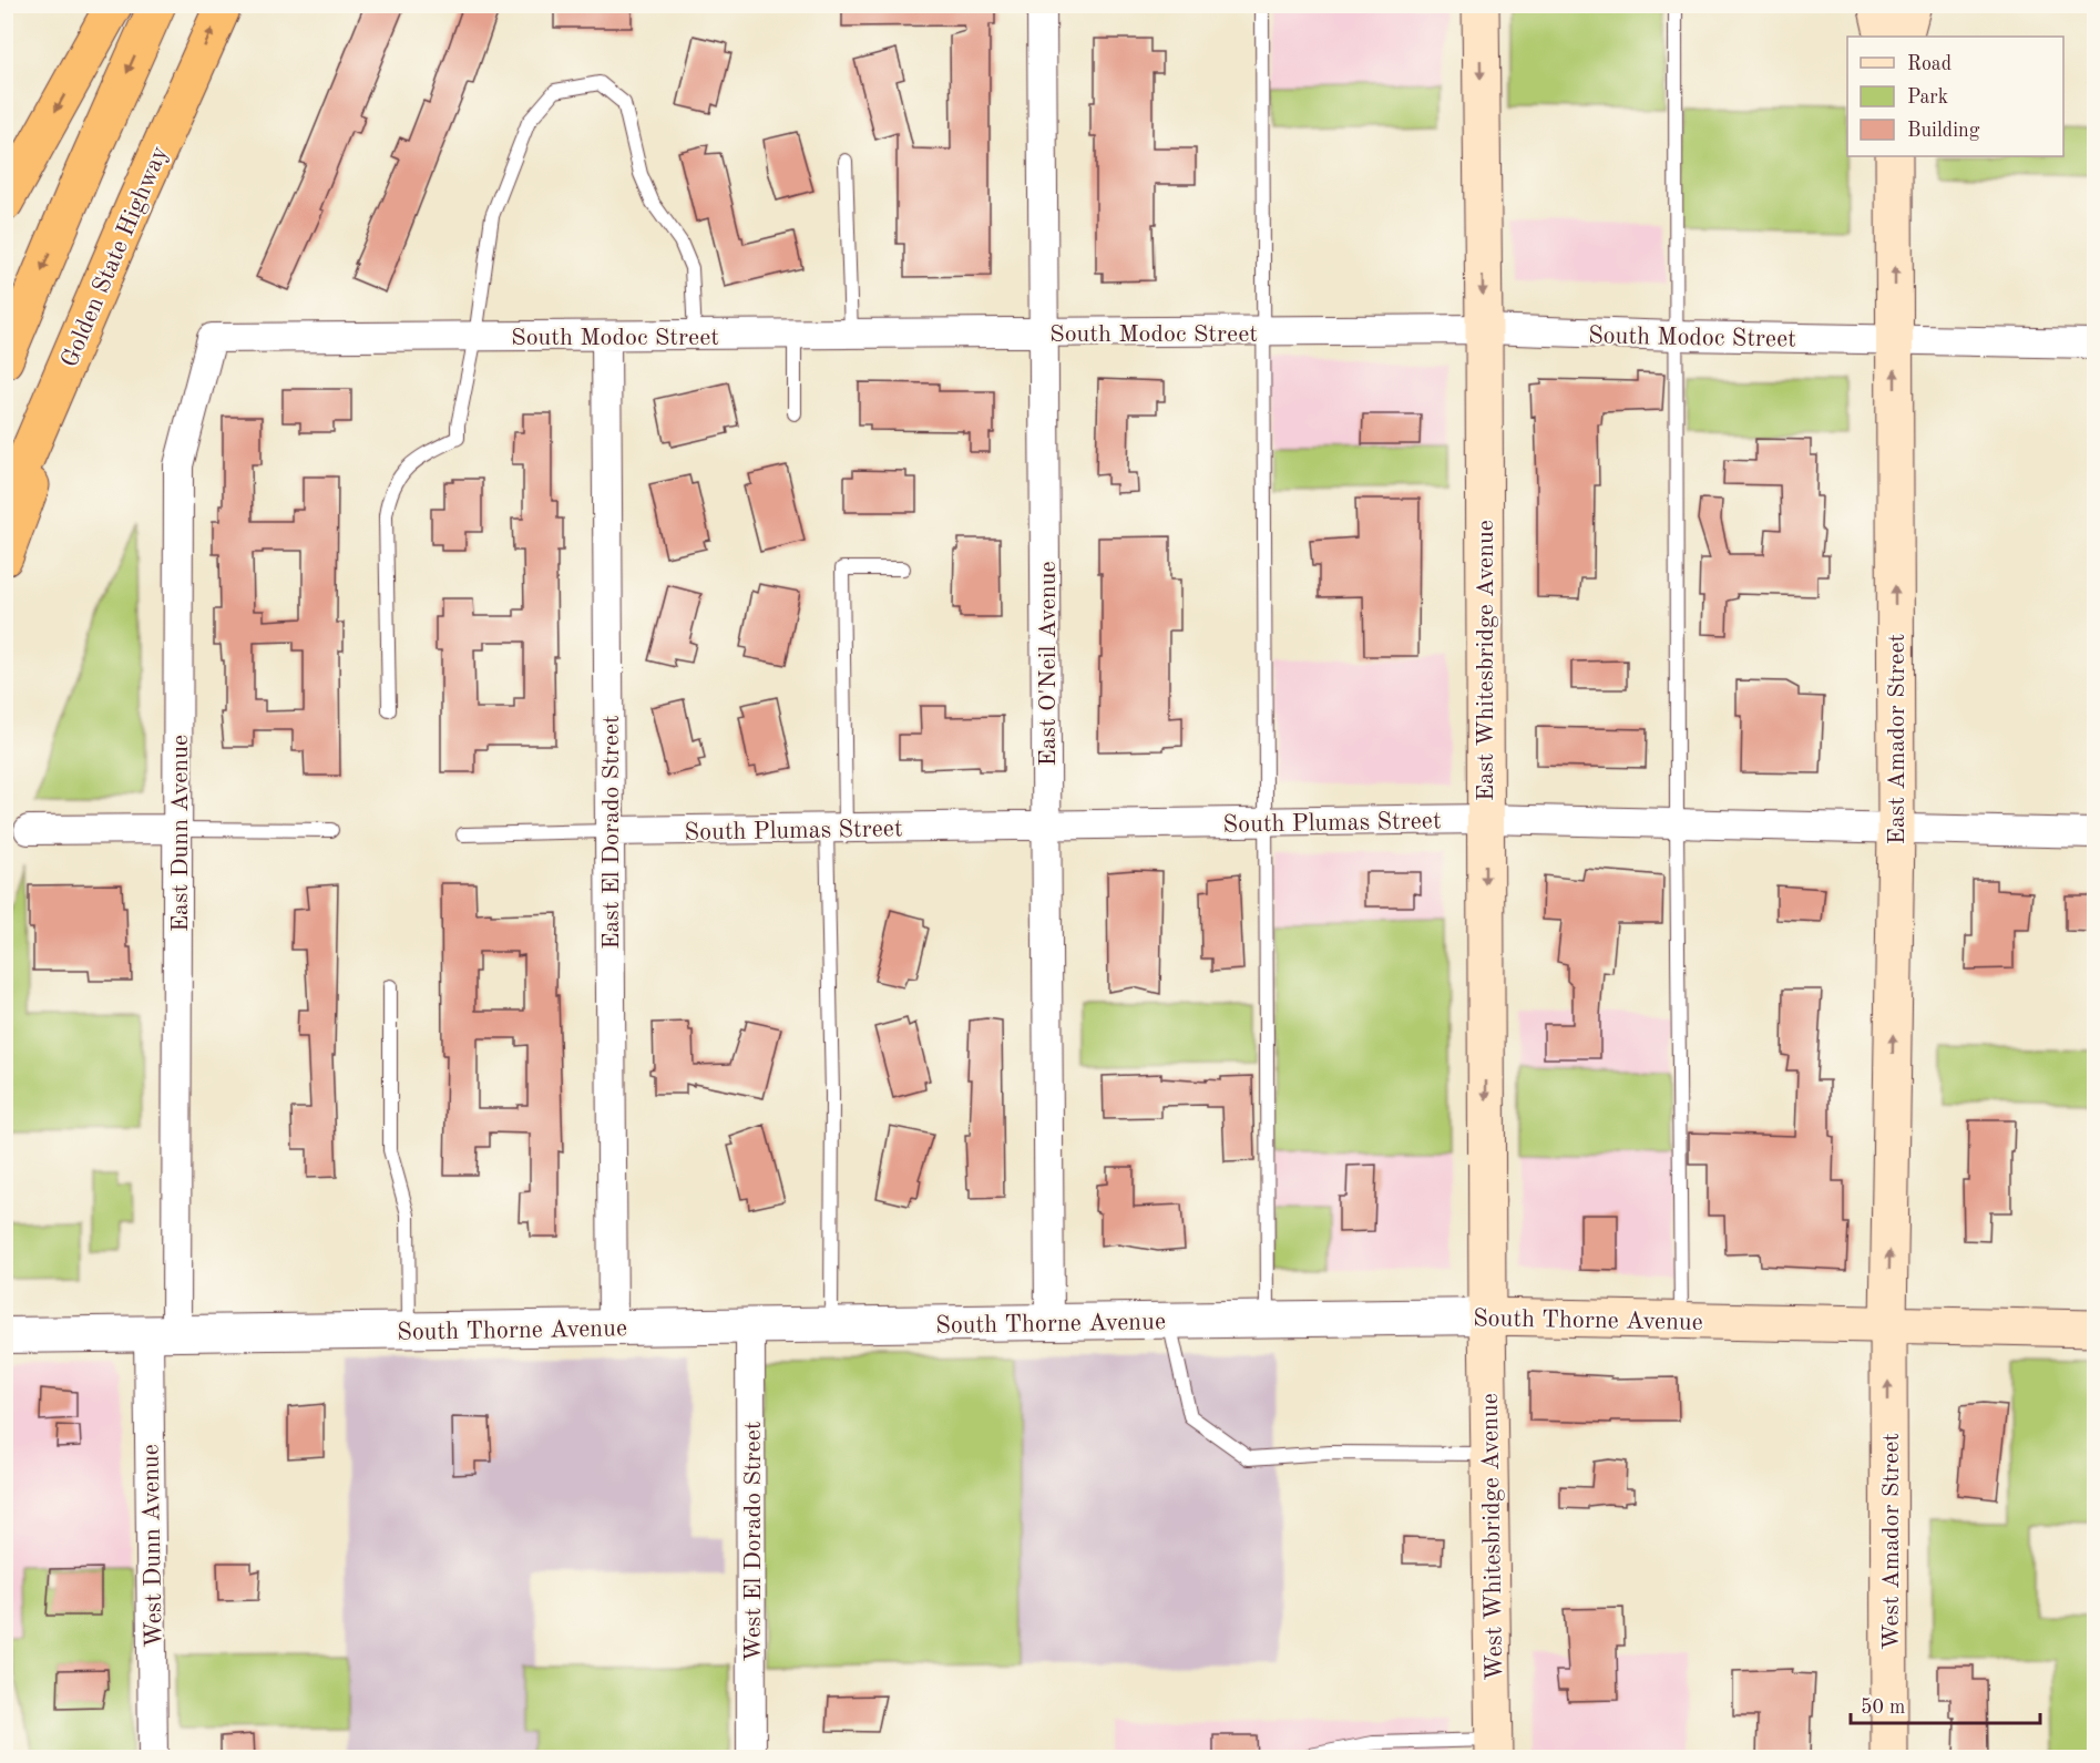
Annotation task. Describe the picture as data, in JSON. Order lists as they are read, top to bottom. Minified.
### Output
{"streets":{"highway":["Golden State Highway"],"main road":["East Whitesbridge Avenue","East Amador Street","South Thorne Avenue","West Whitesbridge Avenue","West Amador Street"],"street":["South Modoc Street","East O'Neil Avenue","South Plumas Street","East El Dorado Street","East Dunn Avenue","West El Dorado Street","West Dunn Avenue"]},"crossings":[["South Modoc Street","East Whitesbridge Avenue"],["South Modoc Street","East O'Neil Avenue"],["South Modoc Street","East Amador Street"],["South Modoc Street","East El Dorado Street"],["South Modoc Street","East Dunn Avenue"],["East Whitesbridge Avenue","South Plumas Street"],["East Whitesbridge Avenue","South Thorne Avenue"],["East Whitesbridge Avenue","West Whitesbridge Avenue"],["East O'Neil Avenue","South Plumas Street"],["East O'Neil Avenue","South Thorne Avenue"],["East Amador Street","South Plumas Street"],["East Amador Street","South Thorne Avenue"],["East Amador Street","West Amador Street"],["South Plumas Street","East El Dorado Street"],["East El Dorado Street","South Thorne Avenue"],["East Dunn Avenue","South Thorne Avenue"],["East Dunn Avenue","West Dunn Avenue"],["South Thorne Avenue","West Whitesbridge Avenue"],["South Thorne Avenue","West El Dorado Street"],["South Thorne Avenue","West Amador Street"],["South Thorne Avenue","West Dunn Avenue"]],"one_way":["East Whitesbridge Avenue","East Amador Street","West Amador Street"],"legend":["Road","Park","Building"],"scale_bar":"50 m"}
